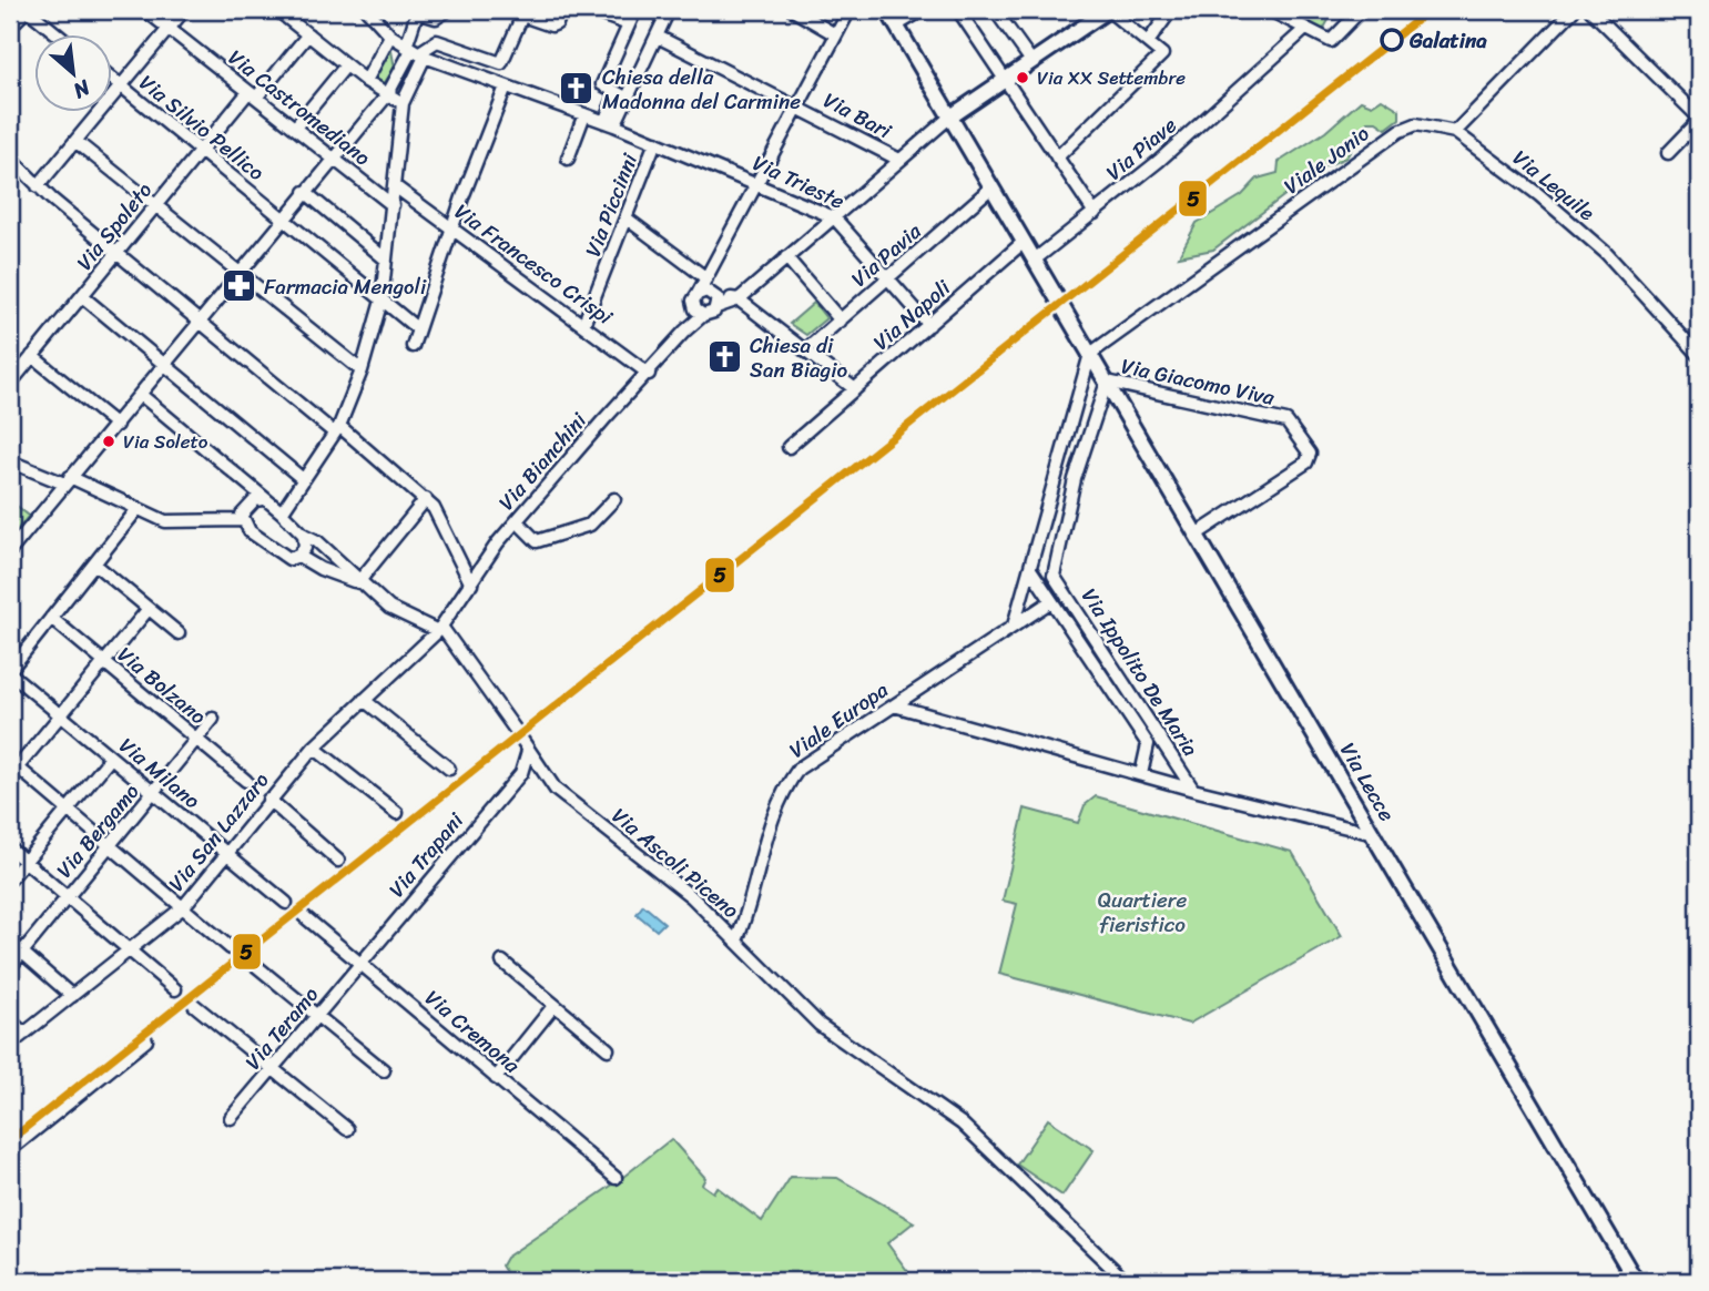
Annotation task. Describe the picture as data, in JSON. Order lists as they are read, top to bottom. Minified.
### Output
{"streets":{"main road":["Via Lecce"],"street":["Via Castromediano","Via Bari","Via Silvio Pellico","Via Piave","Viale Jonio","Via Trieste","Via Lequile","Via Piccinni","Via Spoleto","Via Pavia","Via Francesco Crispi","Via Napoli","Via Giacomo Viva","Via Bianchini","Via Ippolito De Maria","Via Bolzano","Viale Europa","Via Milano","Via Bergamo","Via San Lazzaro","Via Trapani","Via Ascoli Piceno","Via Teramo","Via Cremona"]},"crossings":[["Via Castromediano","Via Spoleto"],["Via Silvio Pellico","Via Spoleto"],["Via Piave","Via Lecce"],["Viale Jonio","Via Lequile"],["Viale Jonio","Via Lecce"],["Via Trieste","Via Piccinni"],["Via Trieste","Via Pavia"],["Via Trieste","Via Napoli"],["Via Piccinni","Via Francesco Crispi"],["Via Pavia","Via Lecce"],["Via Francesco Crispi","Via Bianchini"],["Via Napoli","Via Lecce"],["Via Giacomo Viva","Via Lecce"],["Via Bianchini","Via San Lazzaro"],["Via Bianchini","Via Ascoli Piceno"],["Via Ippolito De Maria","Viale Europa"],["Via Ippolito De Maria","Via Lecce"],["Via Bolzano","Via Bergamo"],["Viale Europa","Via Ascoli Piceno"],["Via Milano","Via Bergamo"],["Via Milano","Via San Lazzaro"],["Via San Lazzaro","Via Ascoli Piceno"],["Via Trapani","Via Ascoli Piceno"],["Via Trapani","Via Teramo"],["Via Trapani","Via Cremona"],["Via Teramo","Via Cremona"]],"parks":["Quartiere fieristico"],"places":{"other":["Galatina","Via XX Settembre","Via Soleto"],"church":["Chiesa della Madonna del Carmine","Chiesa di San Biagio"],"pharmacy":["Farmacia Mengoli"]},"lines":["transit line 5"],"north":"bottom right"}
